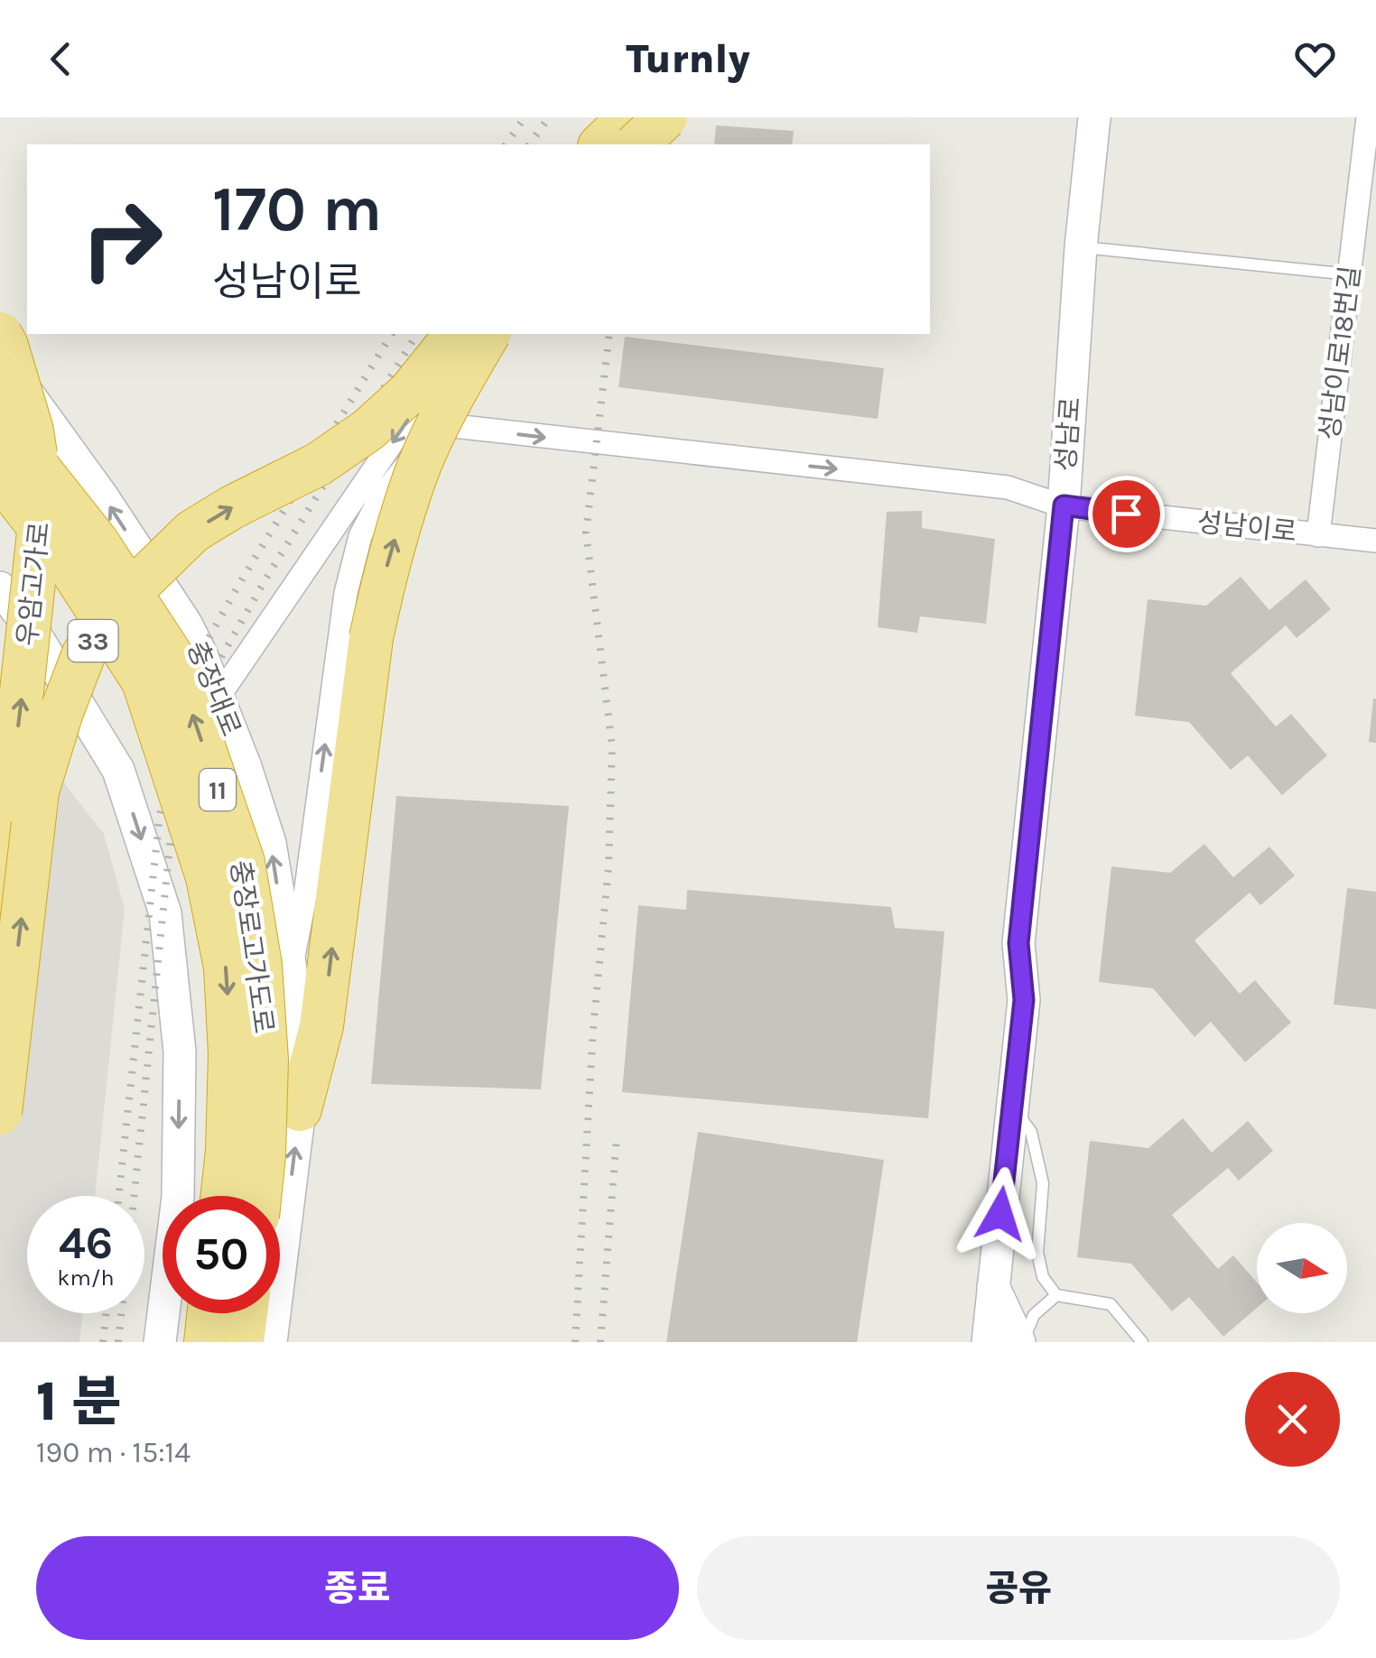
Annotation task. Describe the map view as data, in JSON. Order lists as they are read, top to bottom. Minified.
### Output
{"streets":{"highway":["우암고가로","33","11","충장로고가도로"],"main road":["성남로","충장대로"],"street":["성남이로18번길","성남이로"]},"crossings":[["성남이로18번길","성남이로"],["성남로","성남이로"]],"one_way":["성남이로"],"north":"right","page":{"header":"Turnly","turn":["170 m","성남이로"],"speed":"46 km/h","limit":"50","heading":["1 분","190 m · 15:14"],"buttons":["종료","공유"]}}
